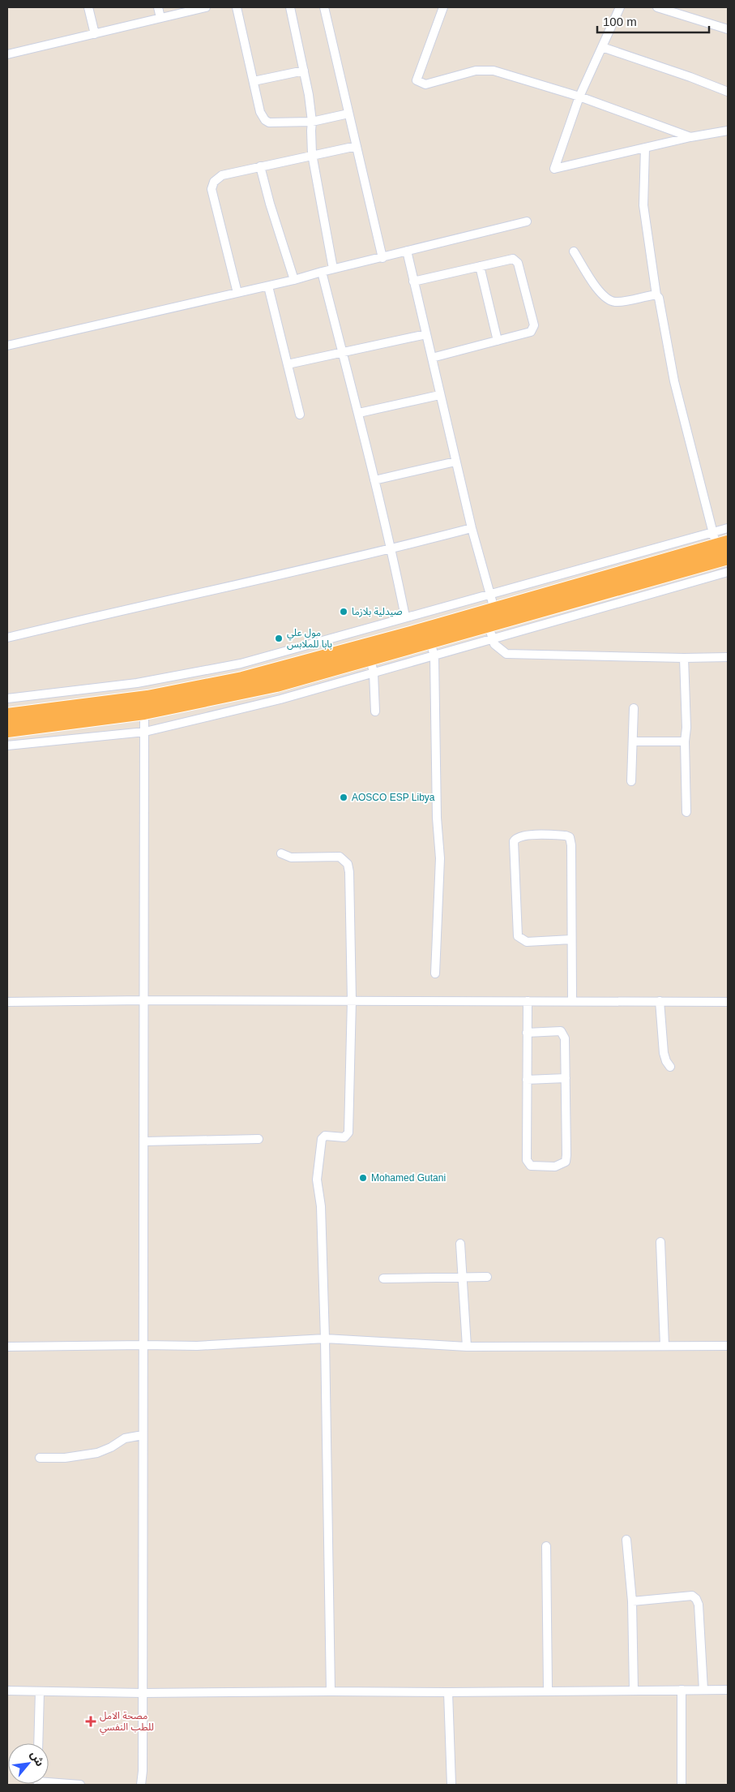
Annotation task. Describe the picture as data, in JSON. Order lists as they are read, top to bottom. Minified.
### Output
{"places":{"other":["صيدلية بلازما","مول علي بابا للملابس","AOSCO ESP Libya","Mohamed Gutani"],"health":["مصحة الامل للطب النفسي"]},"scale_bar":"100 m","north":"top right"}
